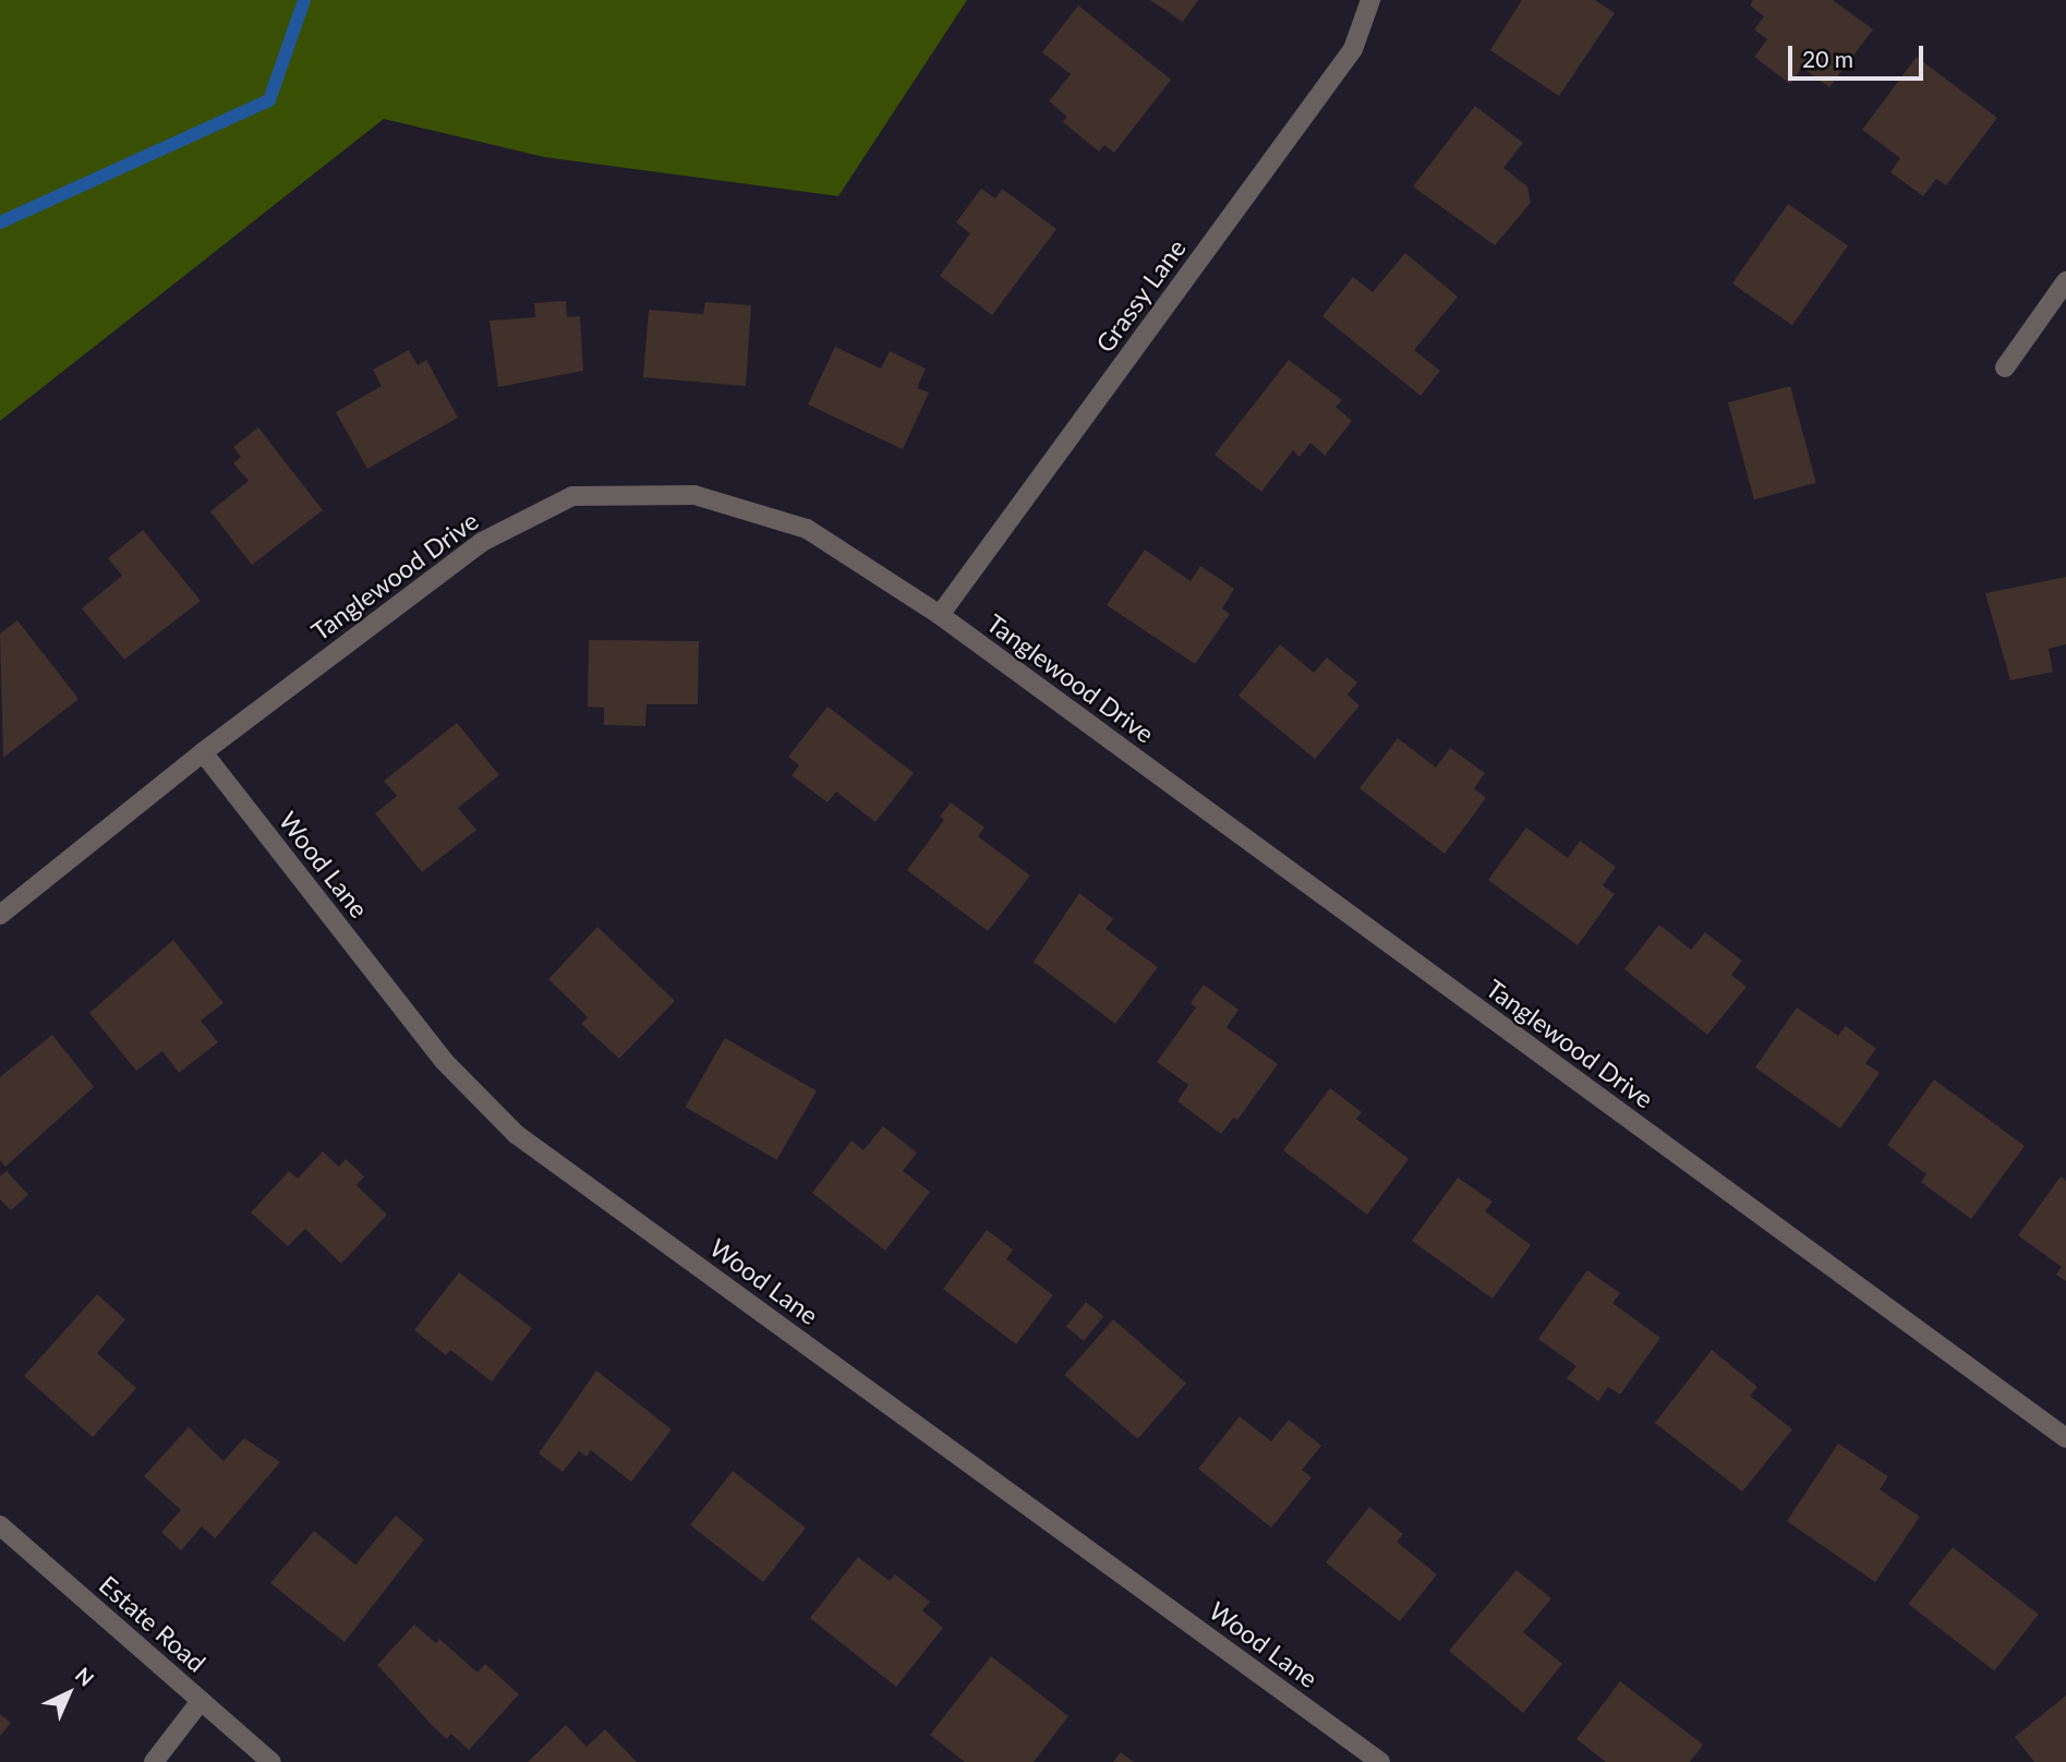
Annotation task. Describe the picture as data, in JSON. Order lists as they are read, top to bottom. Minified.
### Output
{"streets":{"street":["Grassy Lane","Tanglewood Drive","Wood Lane","Estate Road"]},"crossings":[["Grassy Lane","Tanglewood Drive"],["Tanglewood Drive","Wood Lane"]],"scale_bar":"20 m","north":"top right"}
